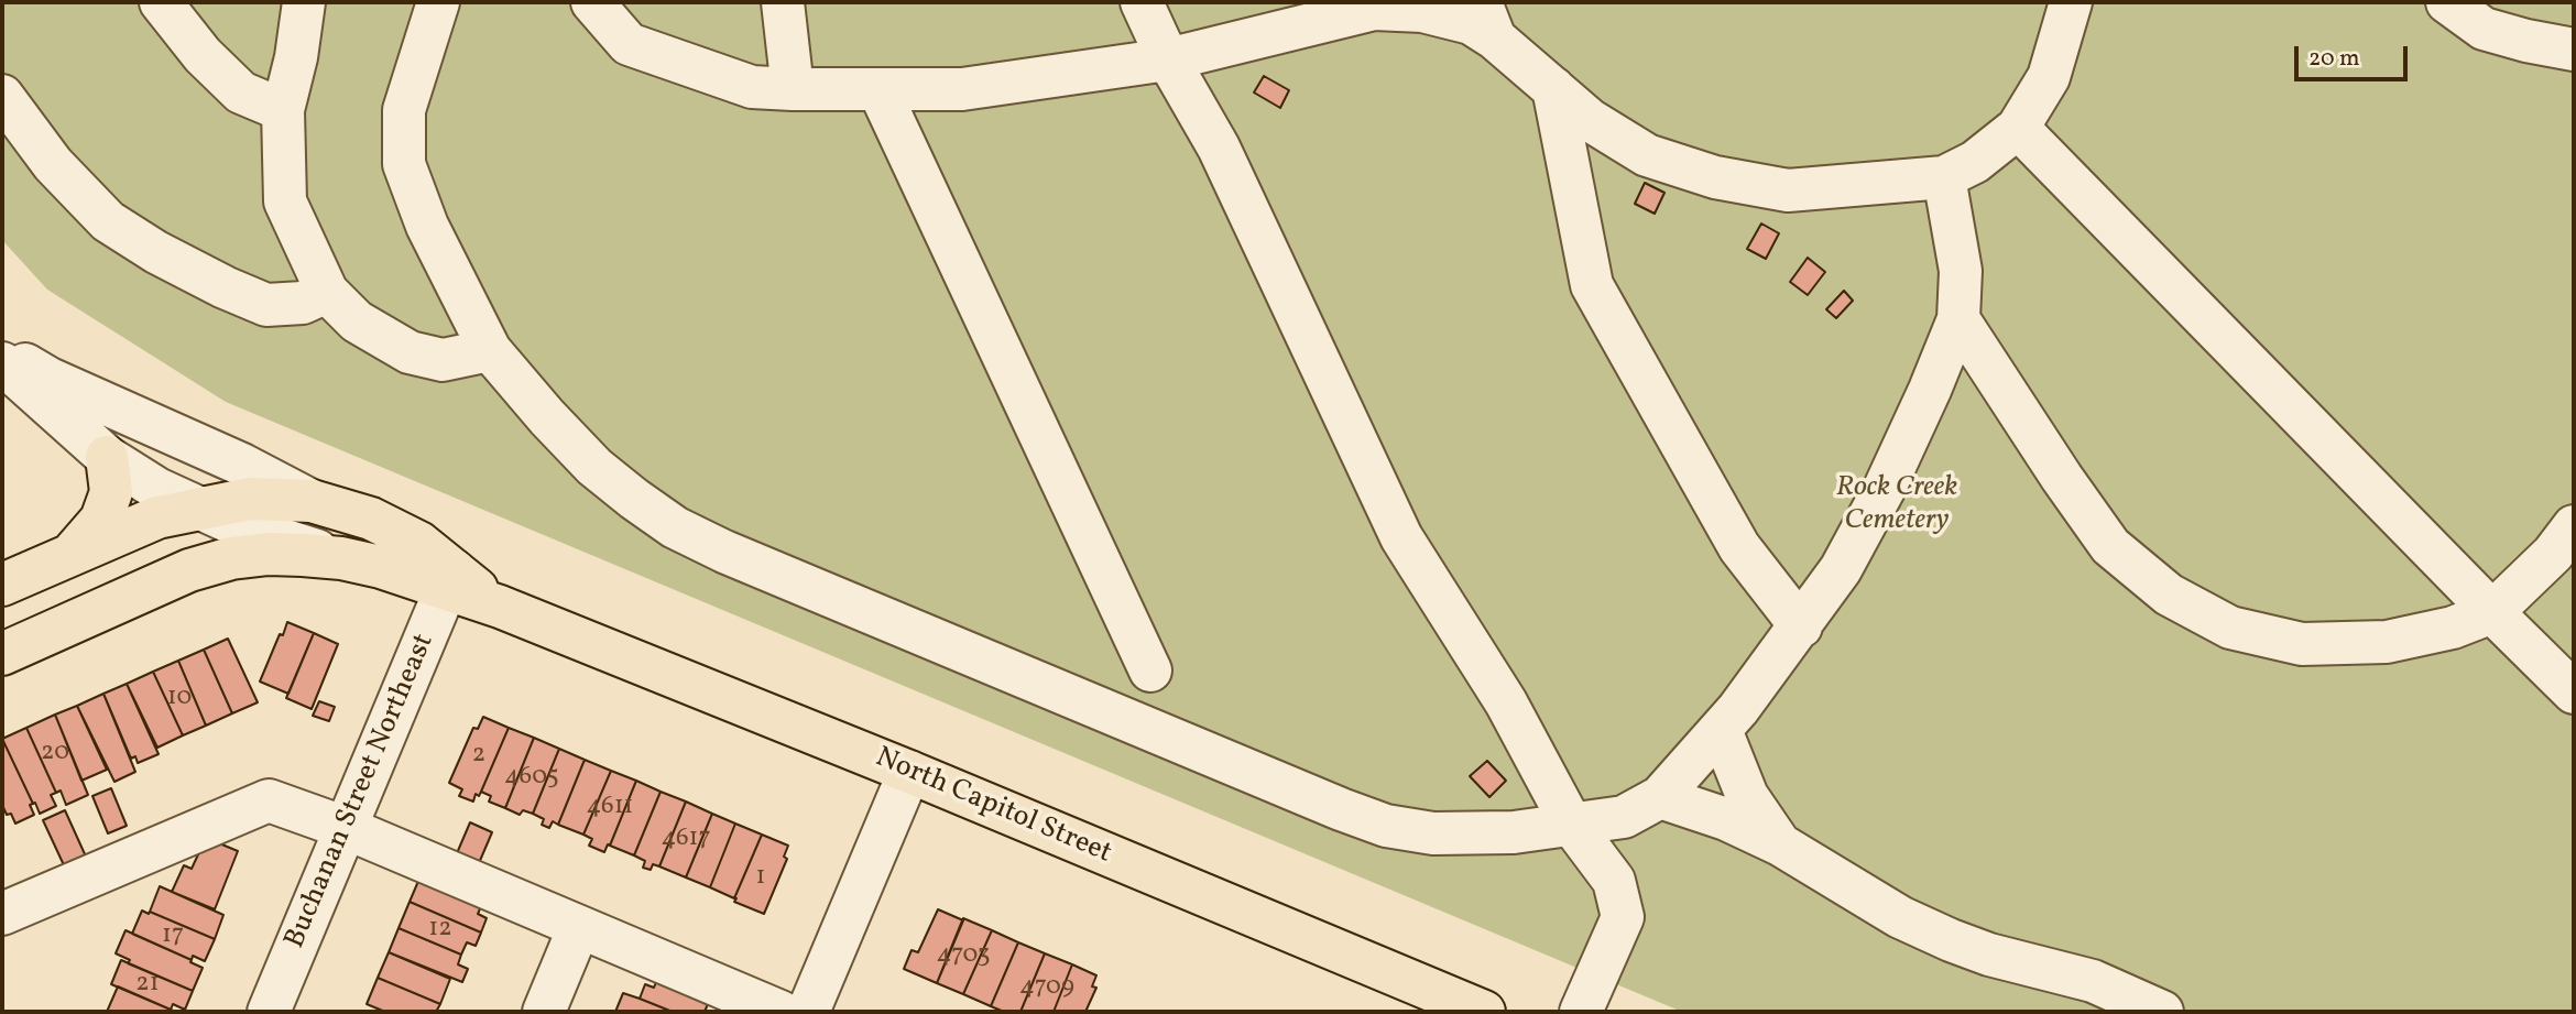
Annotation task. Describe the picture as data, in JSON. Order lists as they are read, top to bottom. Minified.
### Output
{"streets":{"main road":["North Capitol Street"],"street":["Buchanan Street Northeast"]},"crossings":[["Buchanan Street Northeast","North Capitol Street"]],"parks":["Rock Creek Cemetery"],"house_numbers":["10","20","2","4605","4611","4617","1","12","17","4703","21","4709"],"scale_bar":"20 m"}
